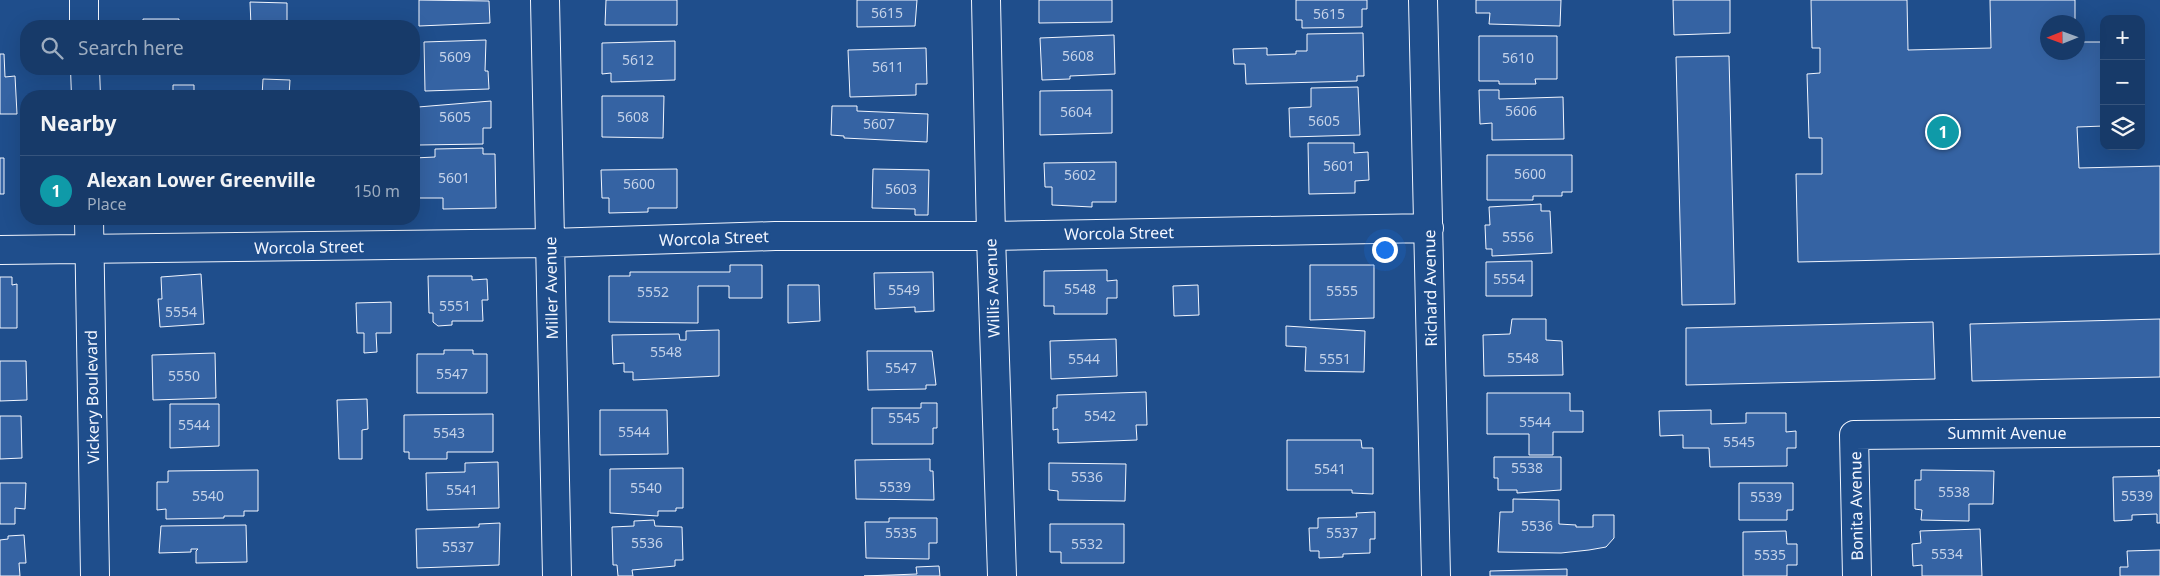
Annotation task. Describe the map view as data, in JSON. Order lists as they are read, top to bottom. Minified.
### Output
{"streets":{"street":["Worcola Street","Miller Avenue","Willis Avenue","Richard Avenue","Vickery Boulevard","Summit Avenue","Bonita Avenue"]},"crossings":[["Worcola Street","Miller Avenue"],["Worcola Street","Willis Avenue"],["Worcola Street","Richard Avenue"],["Worcola Street","Vickery Boulevard"],["Summit Avenue","Bonita Avenue"]],"house_numbers":["5615","5615","5608","5609","5610","5612","5611","5606","5604","5605","5608","5605","5607","5601","5600","5602","5601","5600","5603","5556","5554","5548","5549","5555","5552","5551","5554","5548","5548","5544","5551","5547","5547","5550","5542","5545","5544","5544","5544","5543","5545","5538","5541","5536","5539","5540","5541","5538","5540","5539","5539","5536","5535","5537","5536","5532","5537","5534","5535"],"north":"left","page":{"map_buttons":["+","−"],"search":"Search here","heading":"Nearby","pins":"1","list":[{"mark":"1","name":"Alexan Lower Greenville","note":"Place","value":"150 m"}]}}
